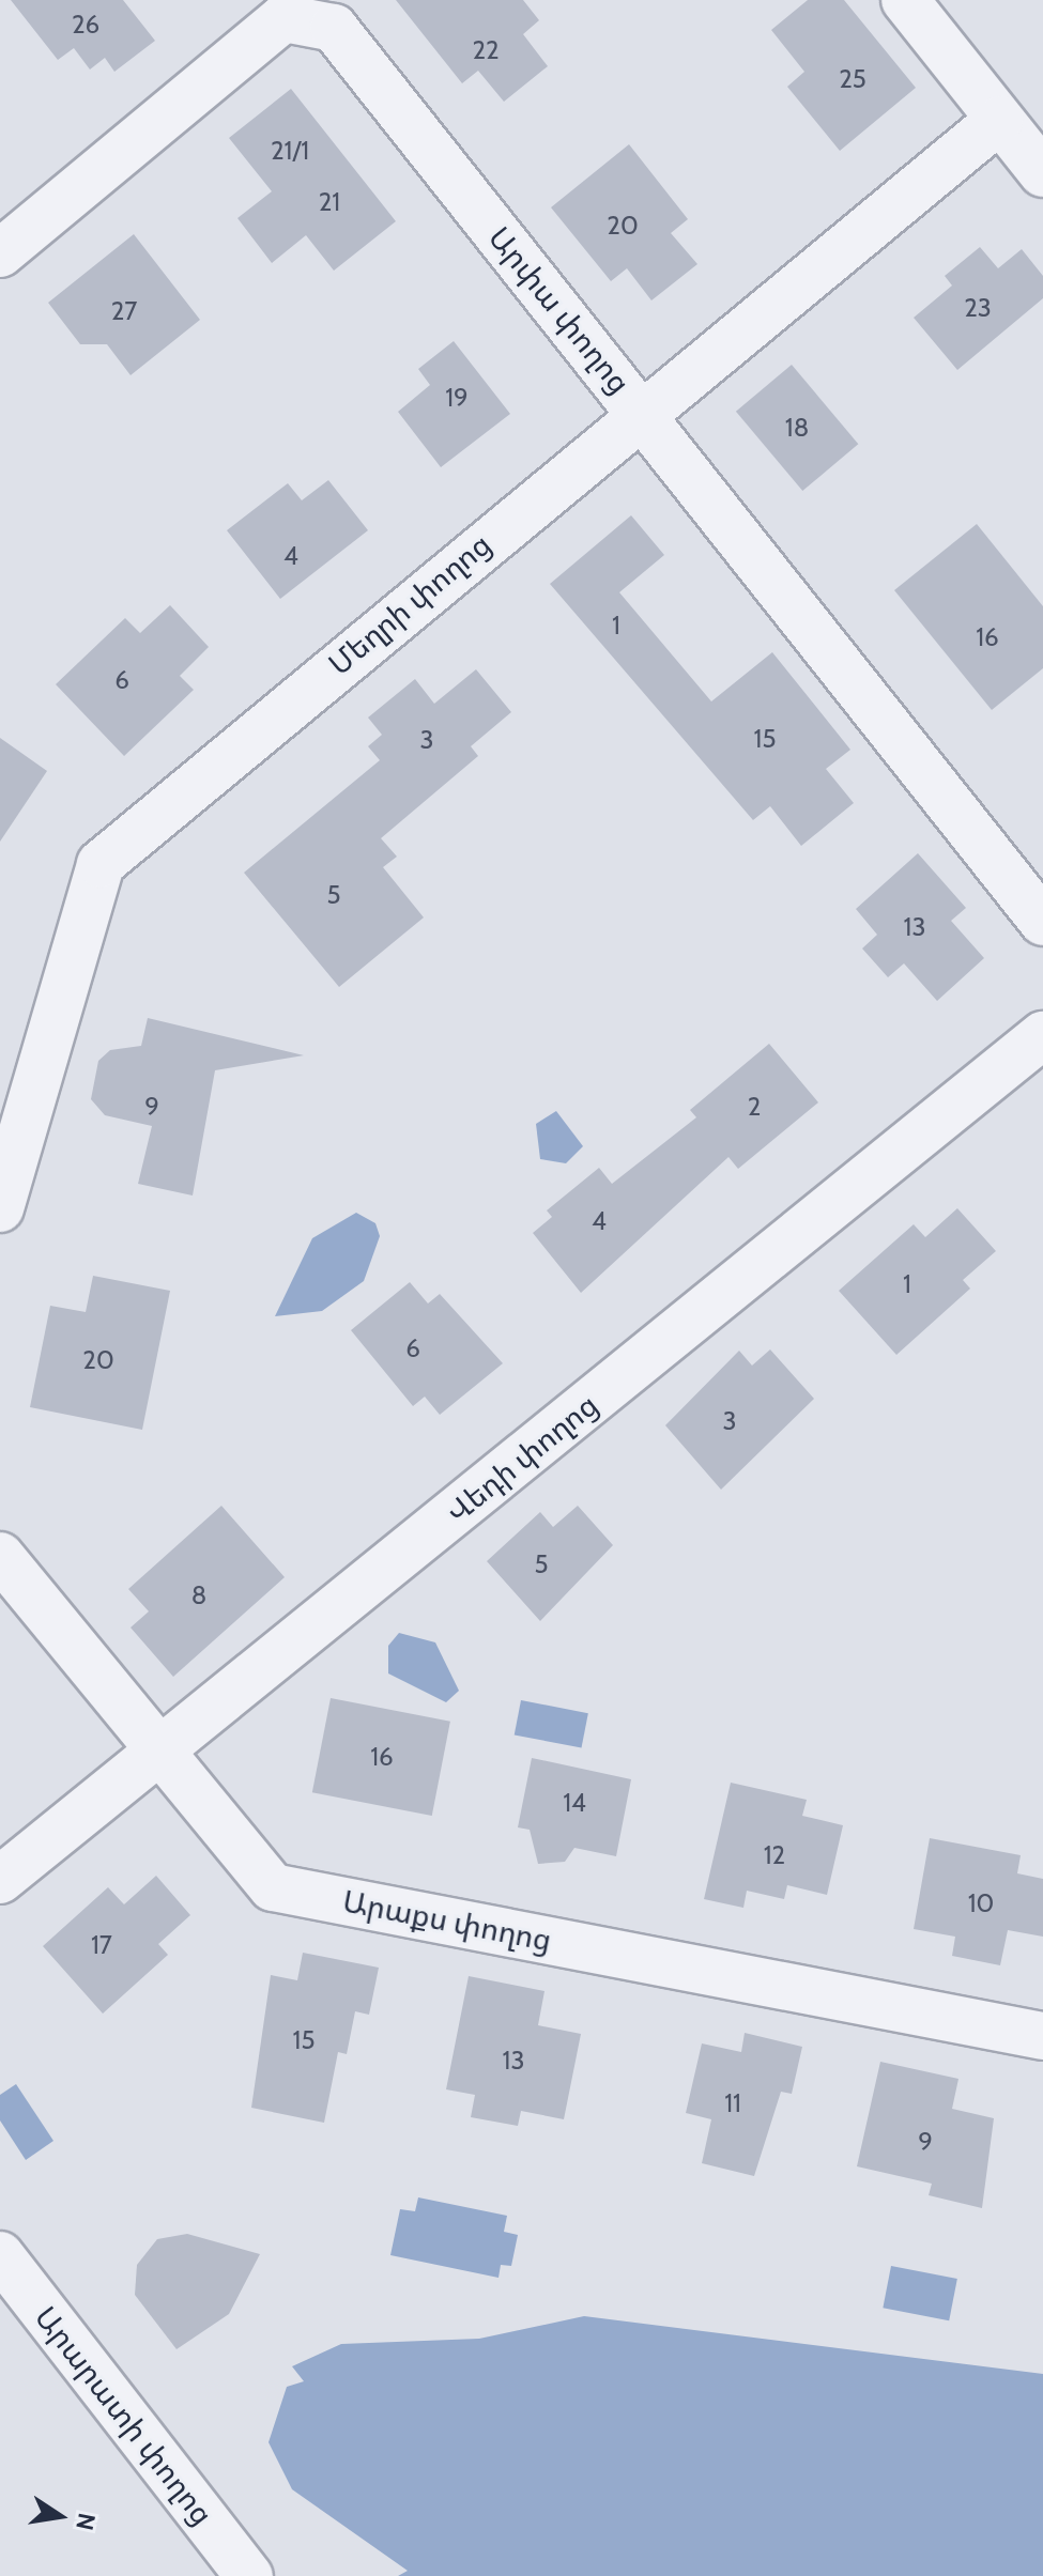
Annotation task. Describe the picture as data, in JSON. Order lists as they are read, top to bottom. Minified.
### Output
{"streets":{"street":["Արփա փողոց","Մեղրի փողոց","Վեդի փողոց","Արաքս փողոց","Արարատի փողոց"]},"crossings":[["Արփա փողոց","Մեղրի փողոց"],["Վեդի փողոց","Արաքս փողոց"]],"house_numbers":["26","22","25","21/1","21","20","23","27","19","18","4","1","16","6","15","3","5","13","9","2","4","1","6","20","3","5","8","16","14","12","10","17","15","13","11","9"],"north":"right"}
